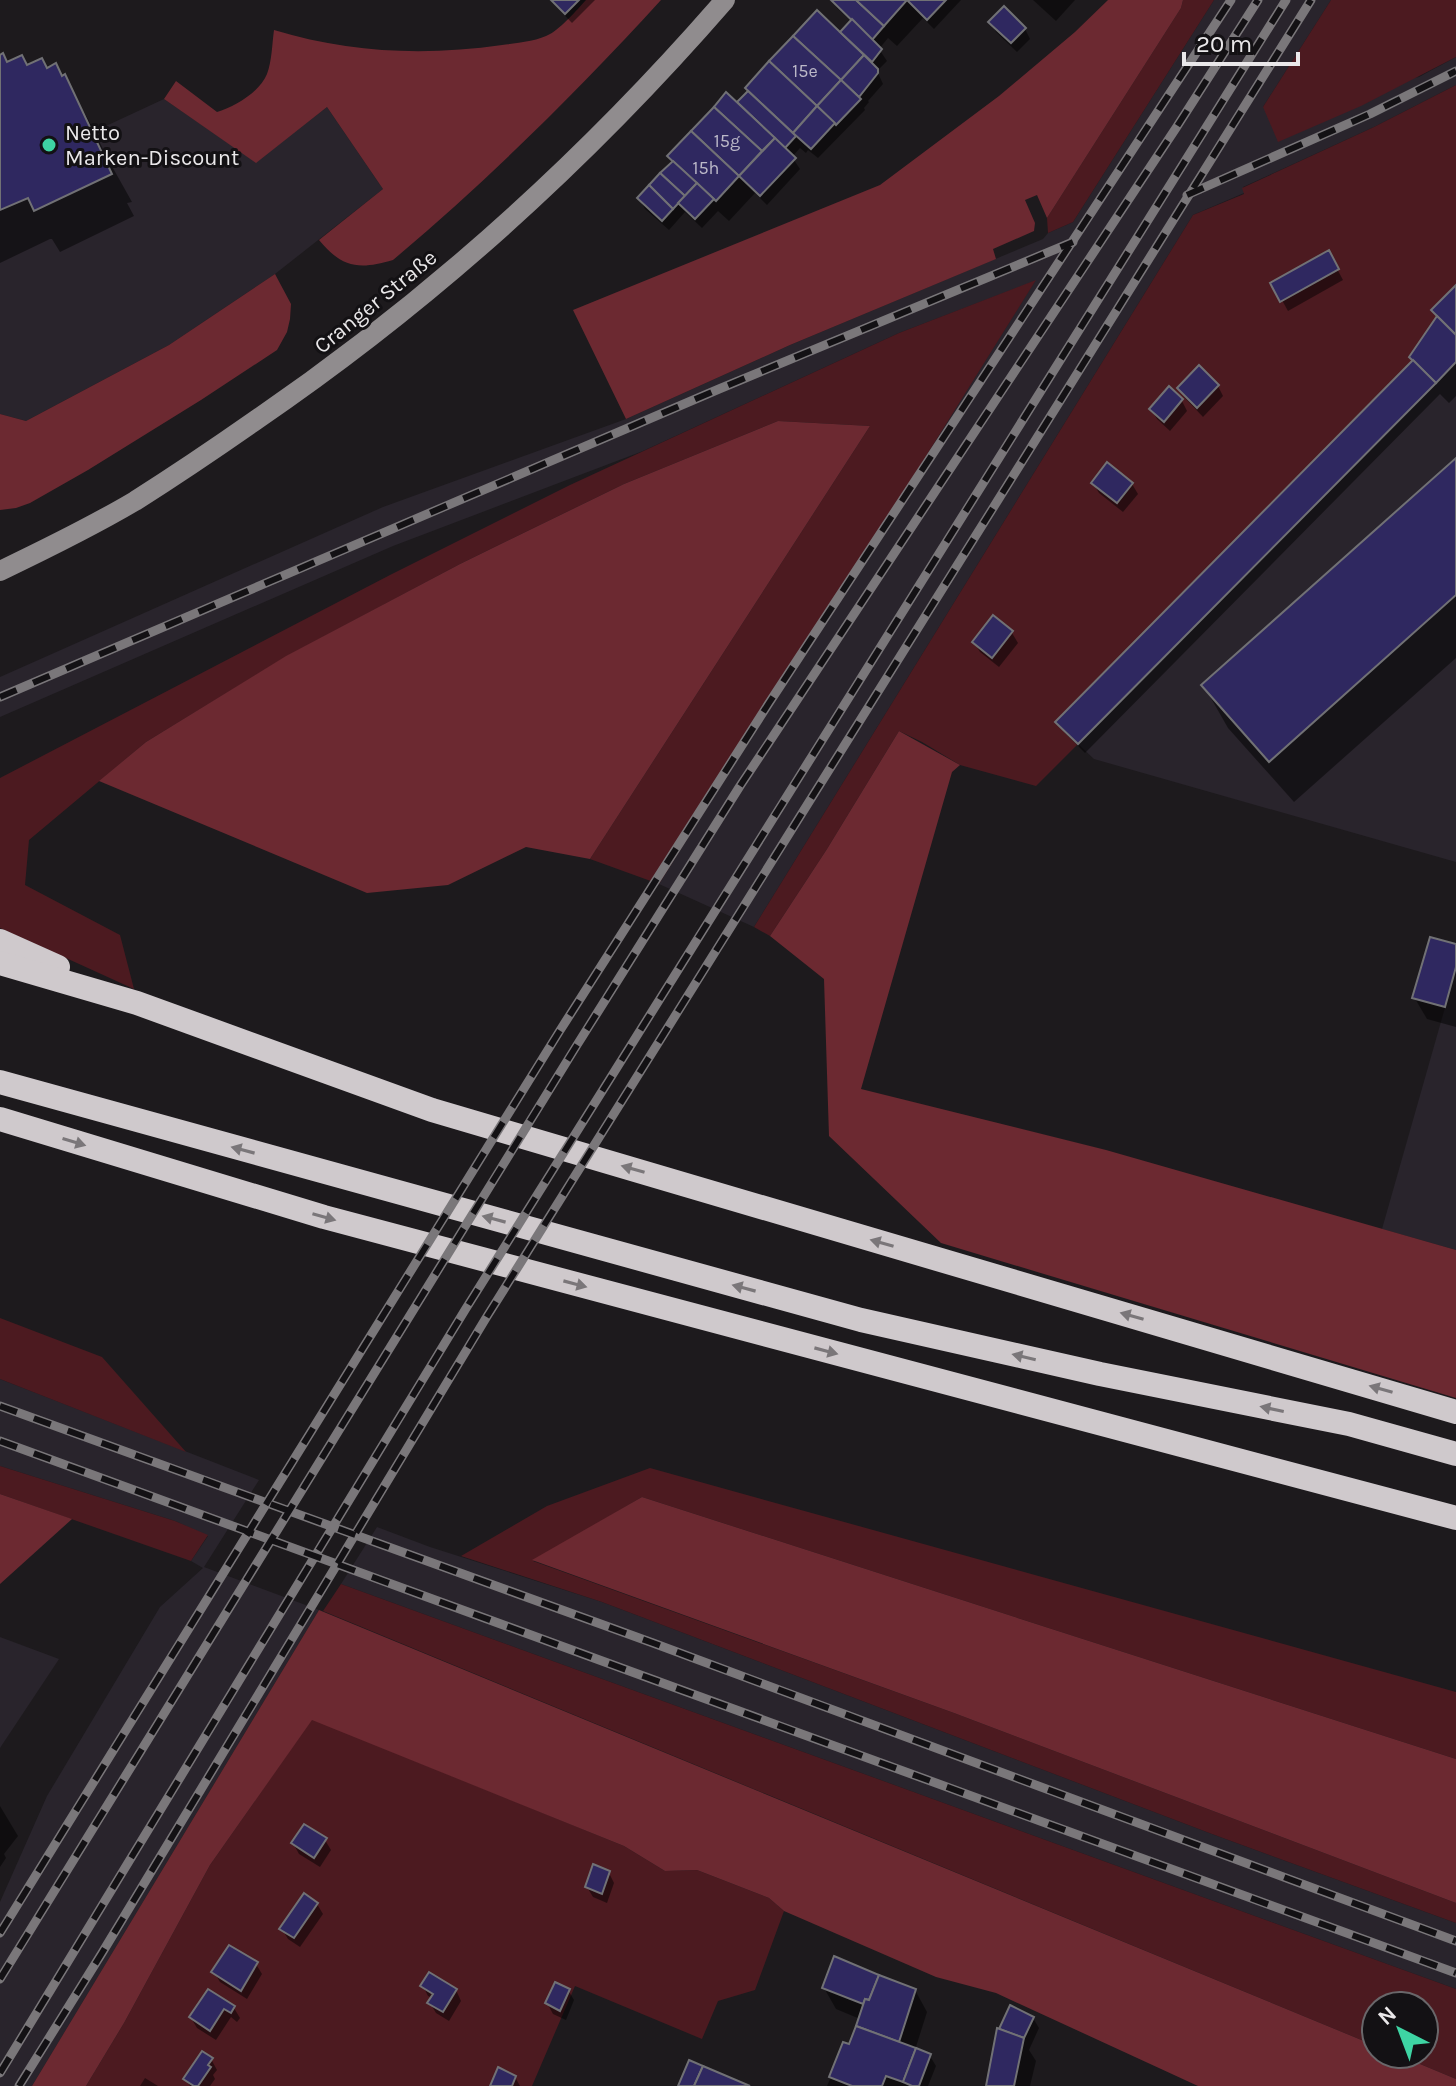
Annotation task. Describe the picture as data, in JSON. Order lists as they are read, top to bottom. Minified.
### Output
{"streets":{"street":["Cranger Straße"]},"places":["Netto Marken-Discount"],"house_numbers":["15e","15g","15h"],"scale_bar":"20 m","north":"top left"}
